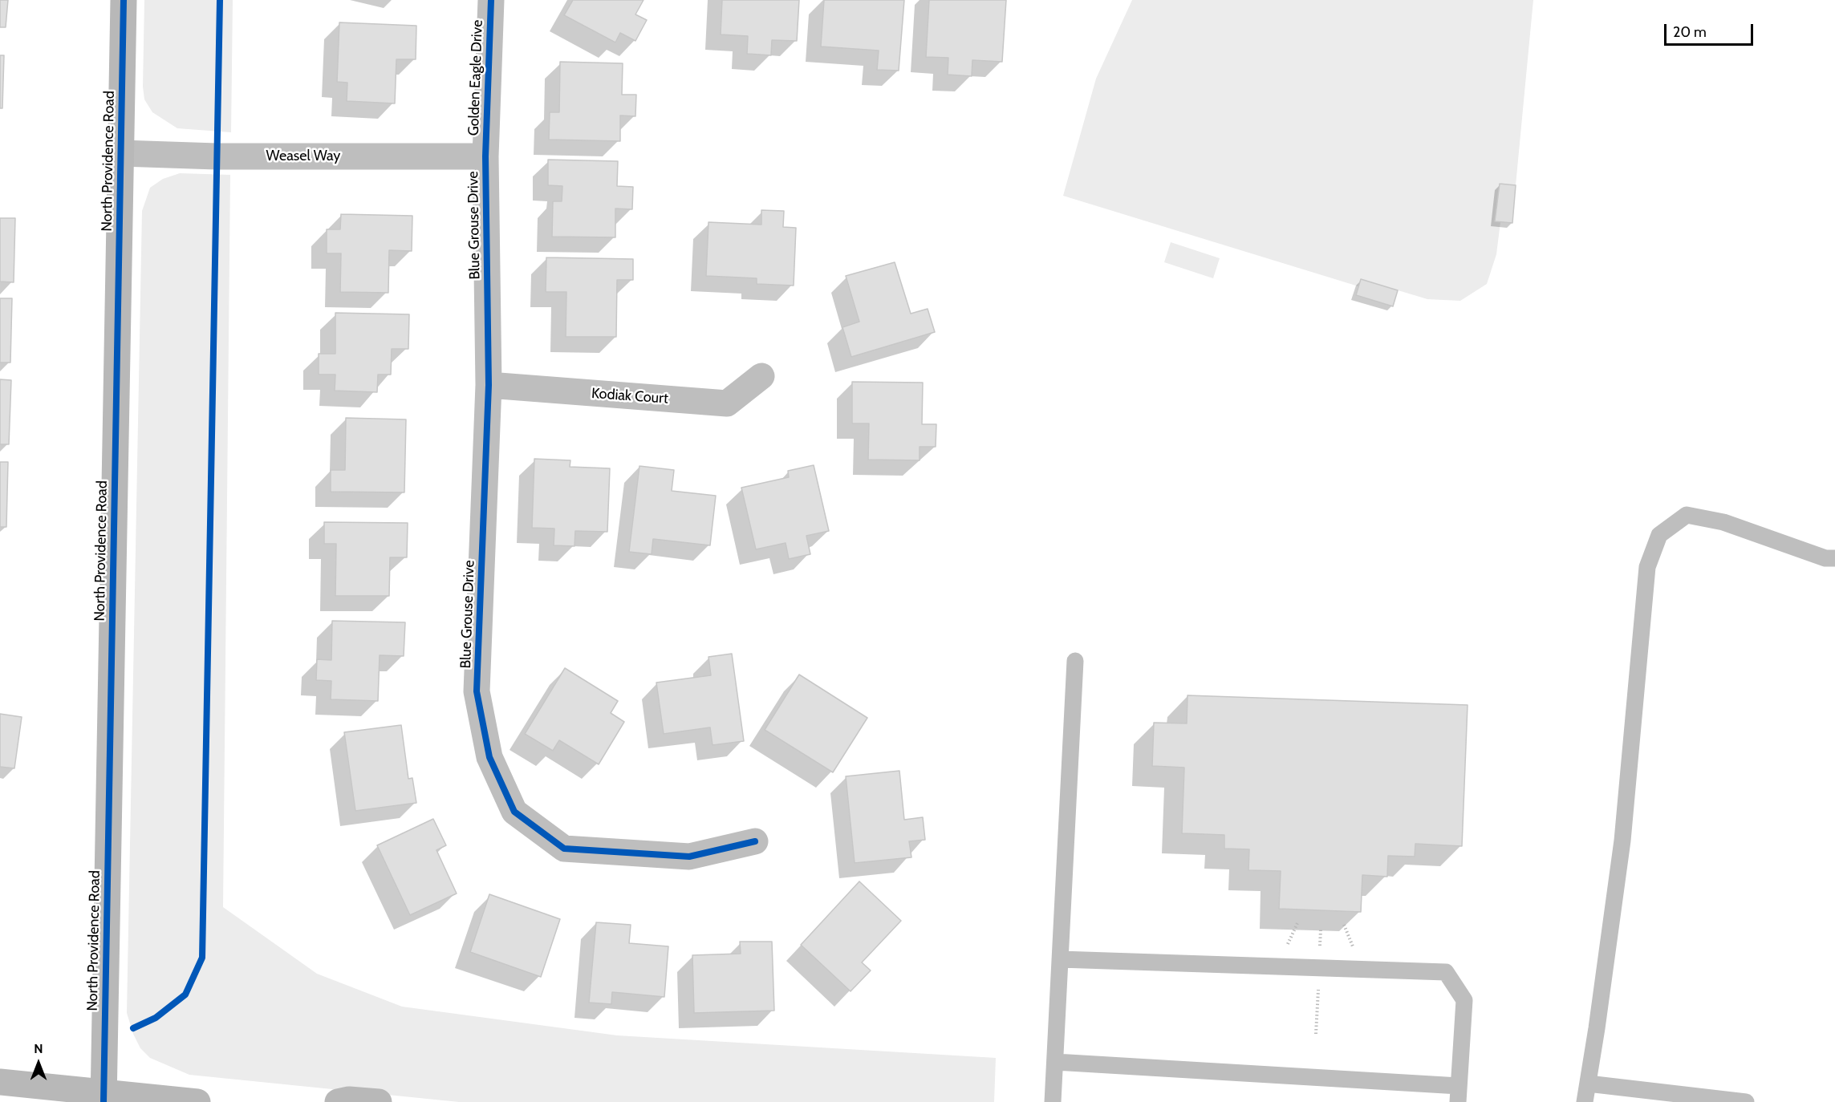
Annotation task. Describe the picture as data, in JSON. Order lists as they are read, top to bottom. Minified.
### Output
{"streets":{"street":["Golden Eagle Drive","Weasel Way","North Providence Road","Blue Grouse Drive","Kodiak Court"]},"crossings":[["Golden Eagle Drive","Weasel Way"],["Golden Eagle Drive","Blue Grouse Drive"],["Weasel Way","North Providence Road"],["Weasel Way","Blue Grouse Drive"],["Blue Grouse Drive","Kodiak Court"]],"scale_bar":"20 m","north":"top"}
